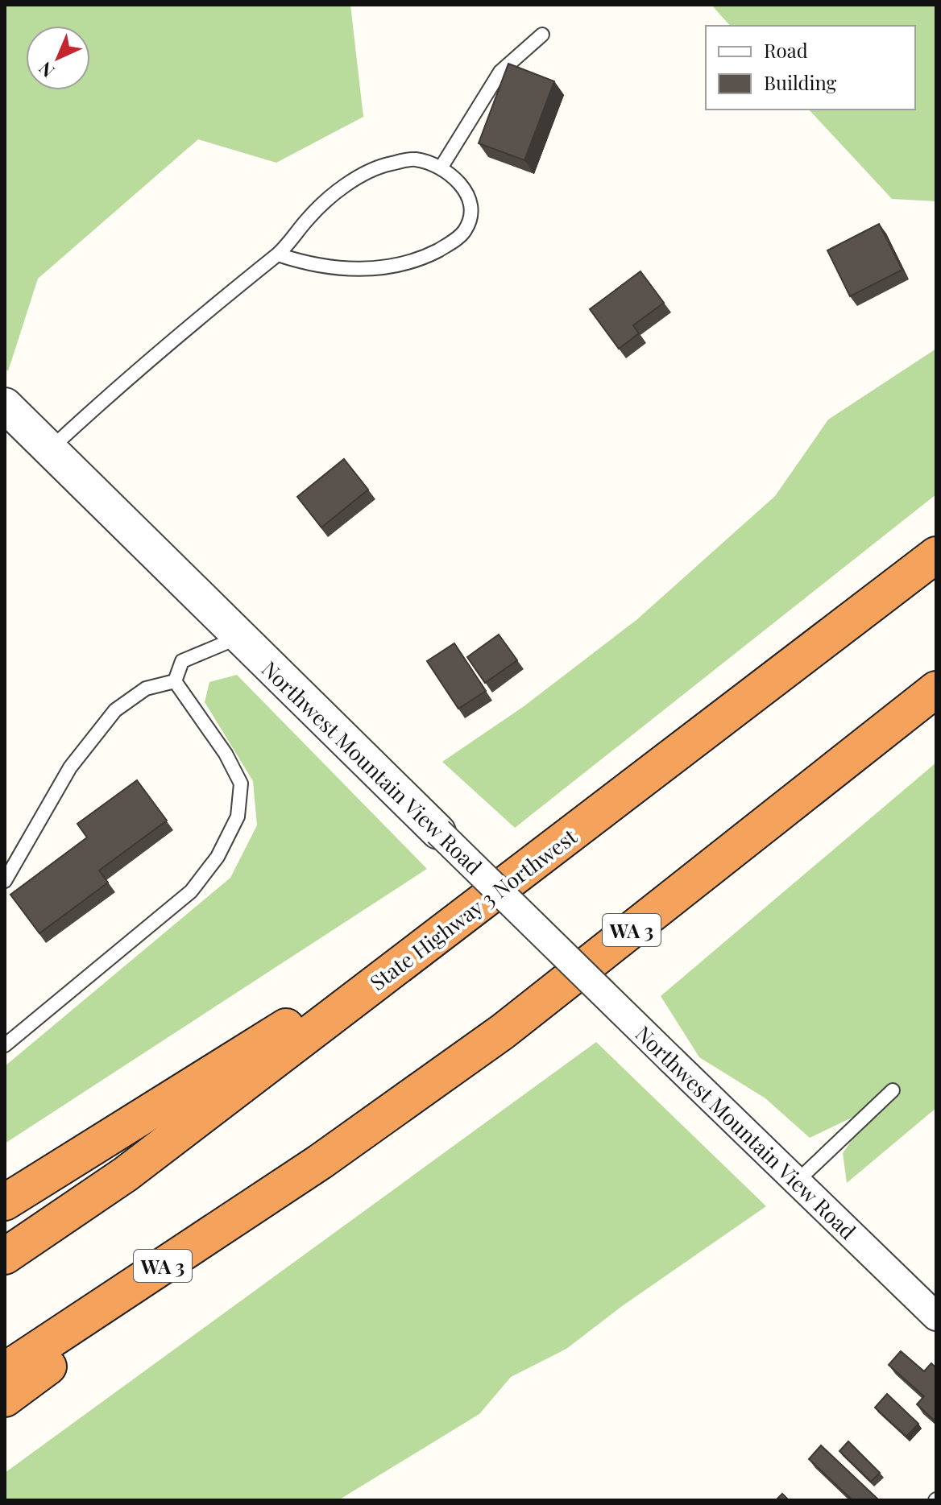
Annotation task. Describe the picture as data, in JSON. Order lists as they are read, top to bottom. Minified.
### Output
{"streets":{"highway":["State Highway 3 Northwest","WA 3"],"street":["Northwest Mountain View Road"]},"legend":["Road","Building"],"north":"bottom left"}
